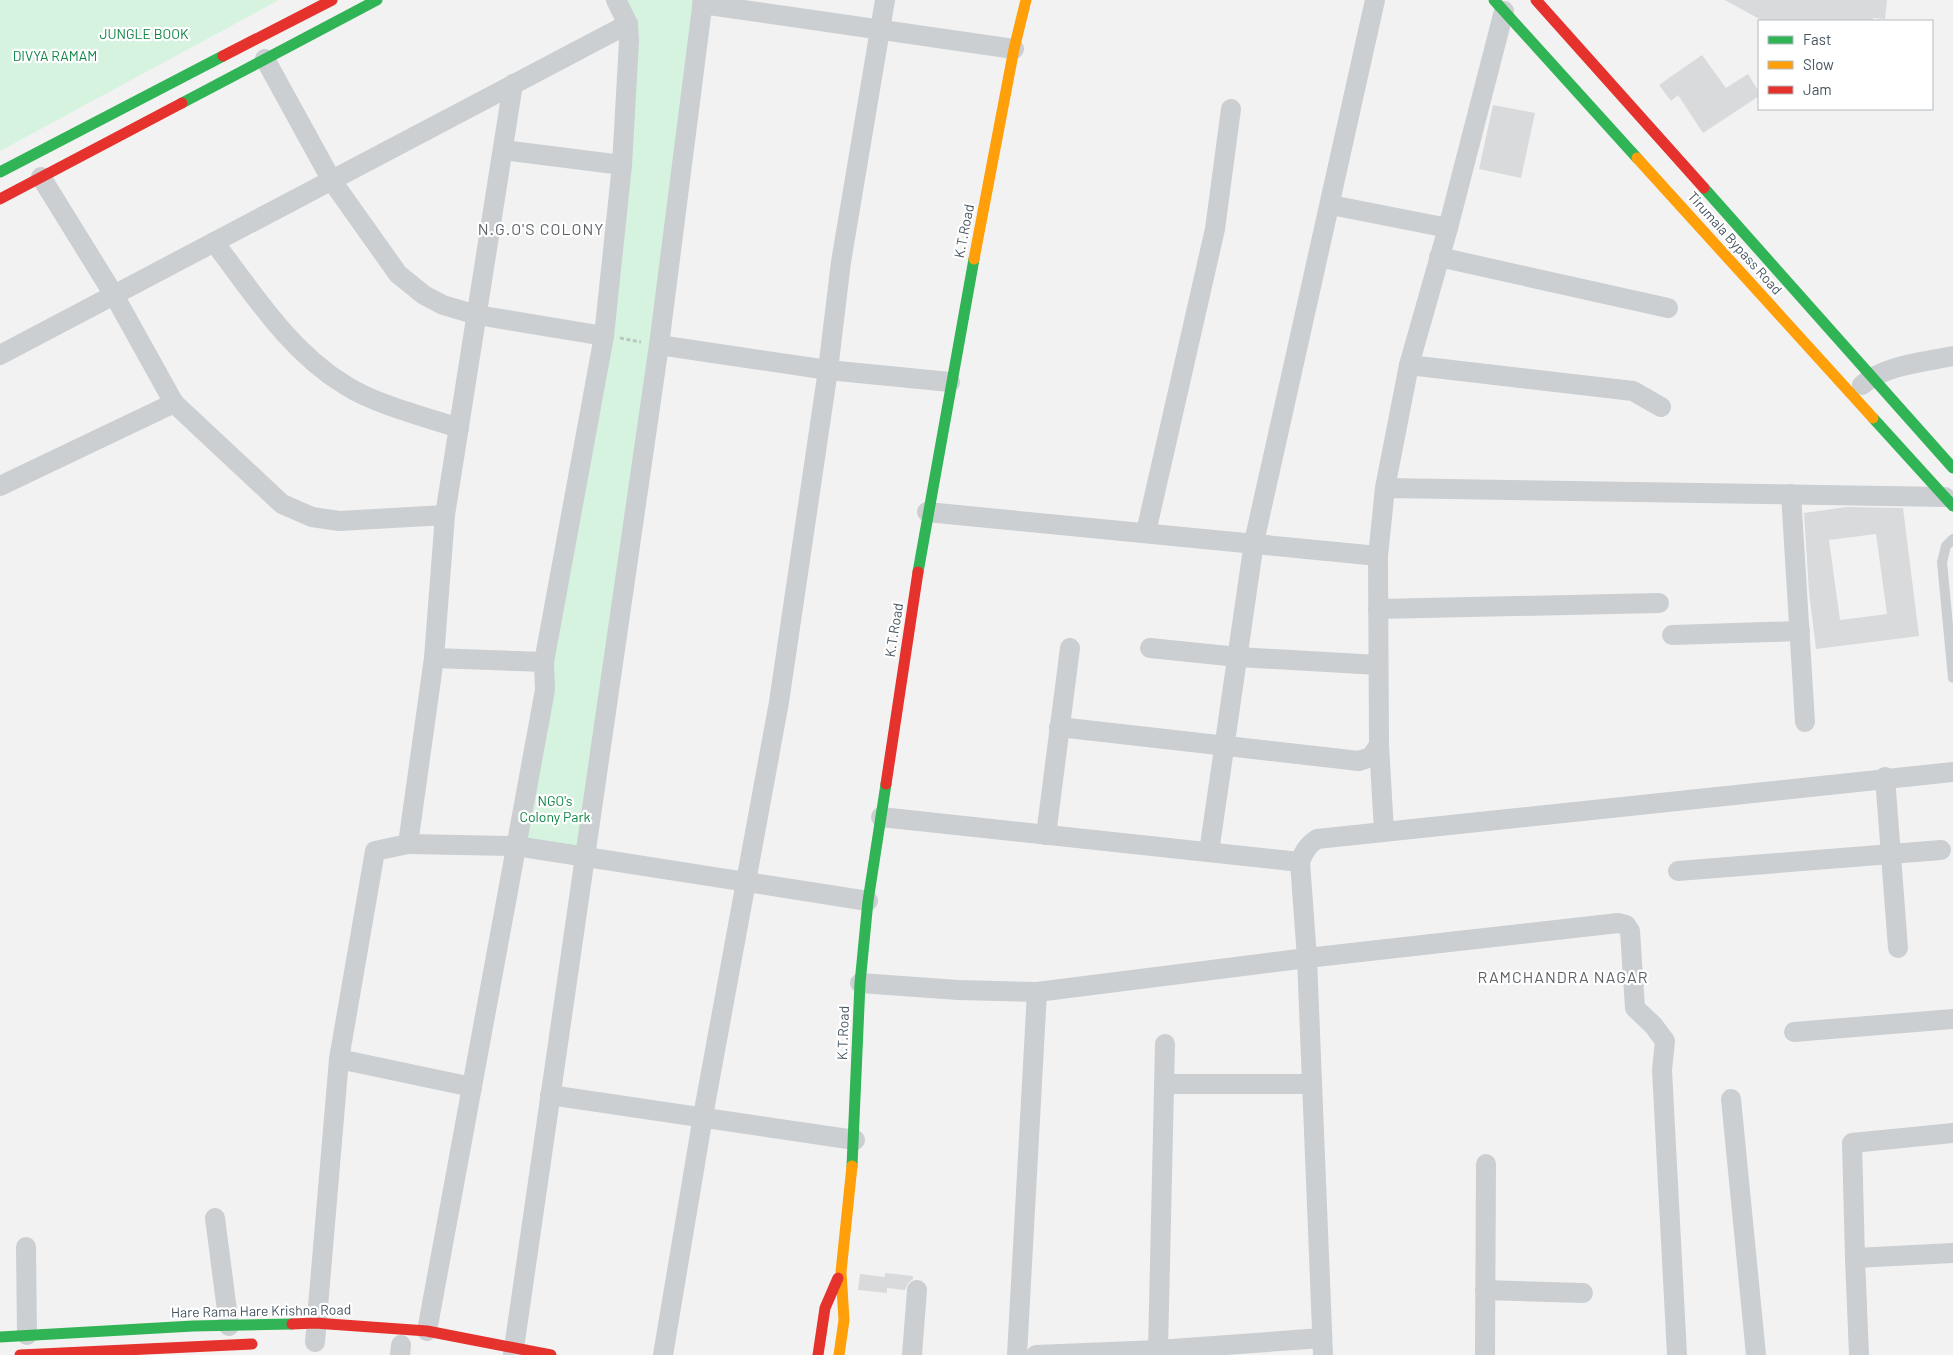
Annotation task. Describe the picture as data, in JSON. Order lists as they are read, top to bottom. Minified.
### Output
{"streets":{"main road":["K.T.Road","Tirumala Bypass Road","Hare Rama Hare Krishna Road"]},"districts":["N.G.O'S COLONY","RAMCHANDRA NAGAR"],"parks":["JUNGLE BOOK","DIVYA RAMAM","NGO's Colony Park"],"legend":["Fast","Slow","Jam"]}
